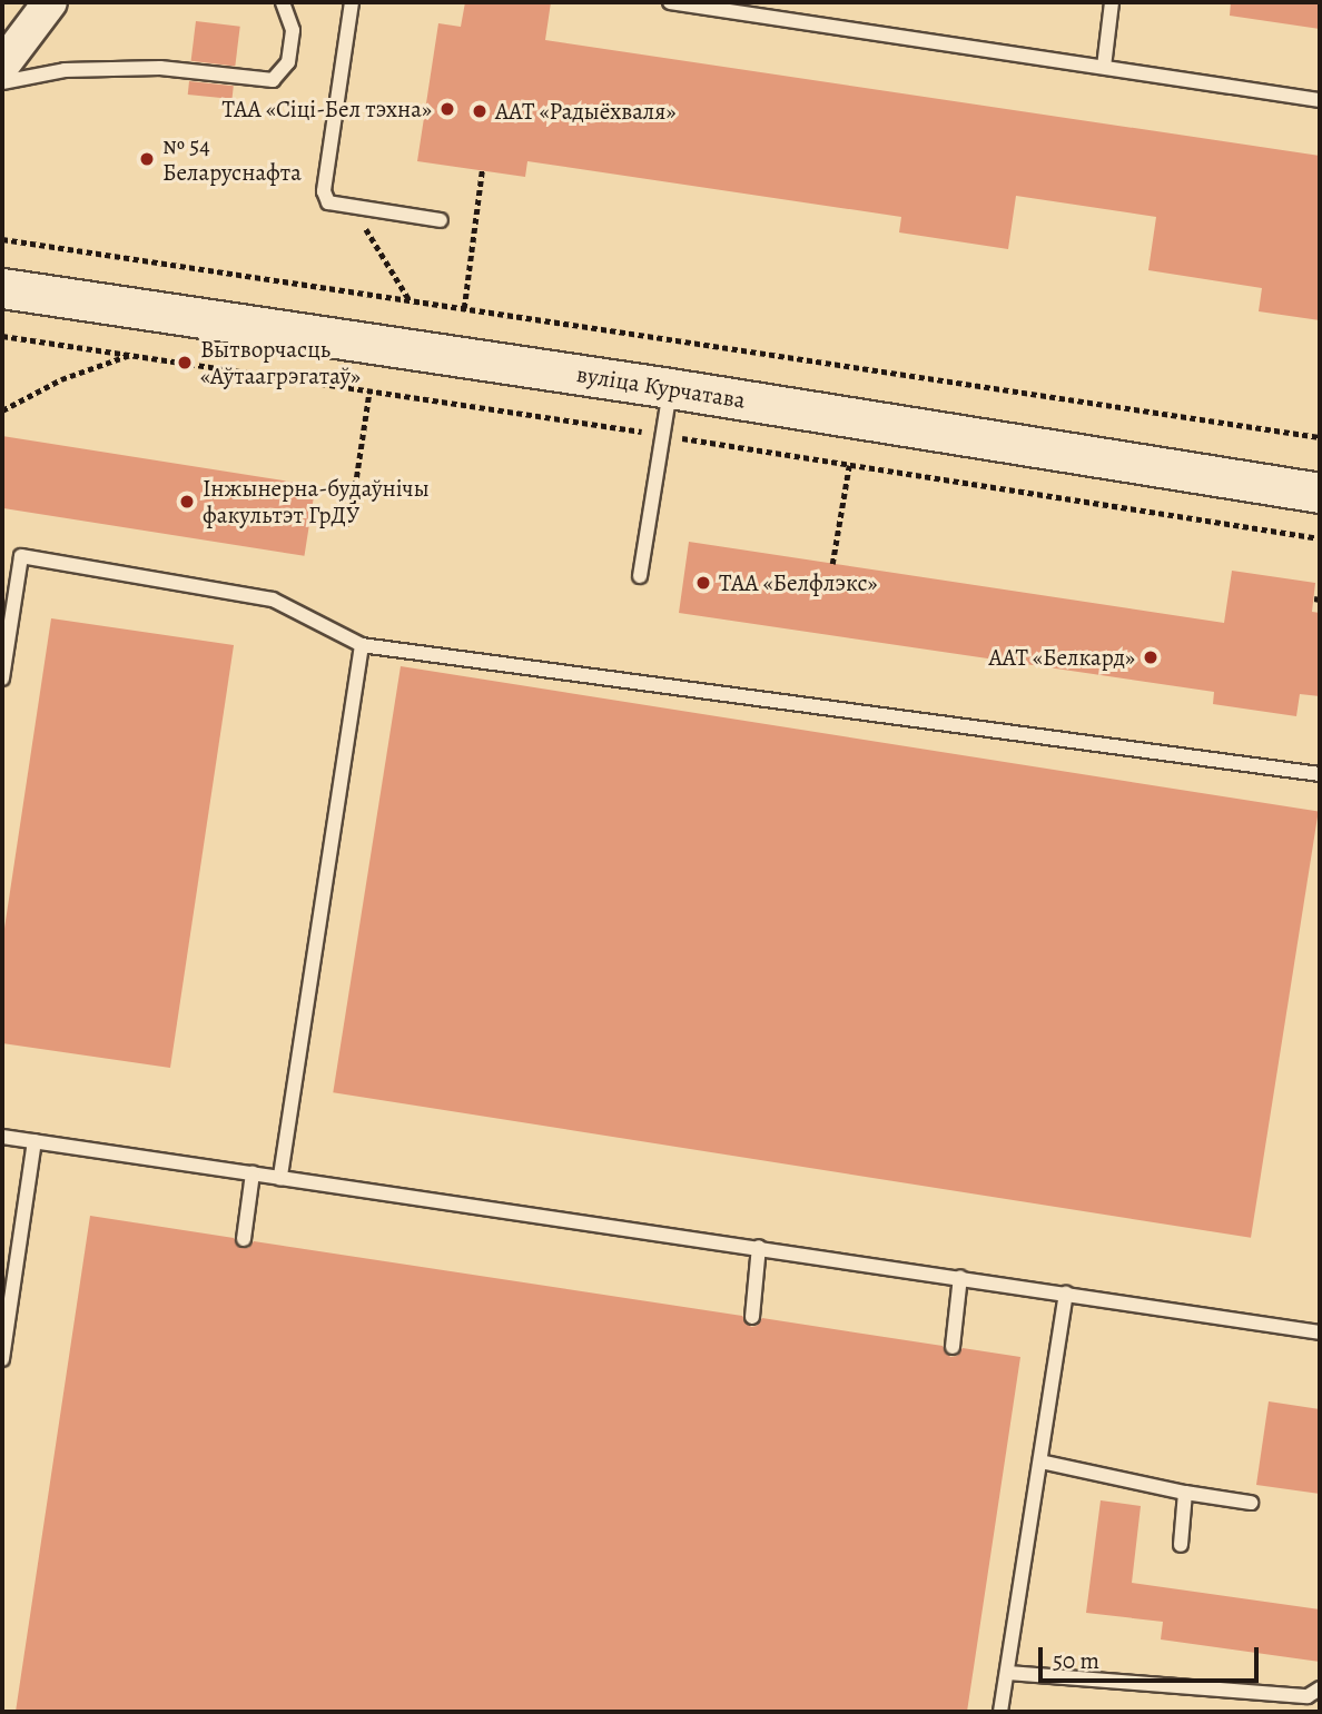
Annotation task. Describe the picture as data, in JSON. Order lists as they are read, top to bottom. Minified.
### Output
{"streets":{"main road":["вуліца Курчатава"]},"places":["ТАА «Сіці-Бел тэхна»","ААТ «Радыёхваля»","№ 54 Беларуснафта","Вытворчасць «Аўтаагрэгатаў»","Інжынерна-будаўнічы факультэт ГрДУ","ТАА «Белфлэкс»","ААТ «Белкард»"],"scale_bar":"50 m"}
